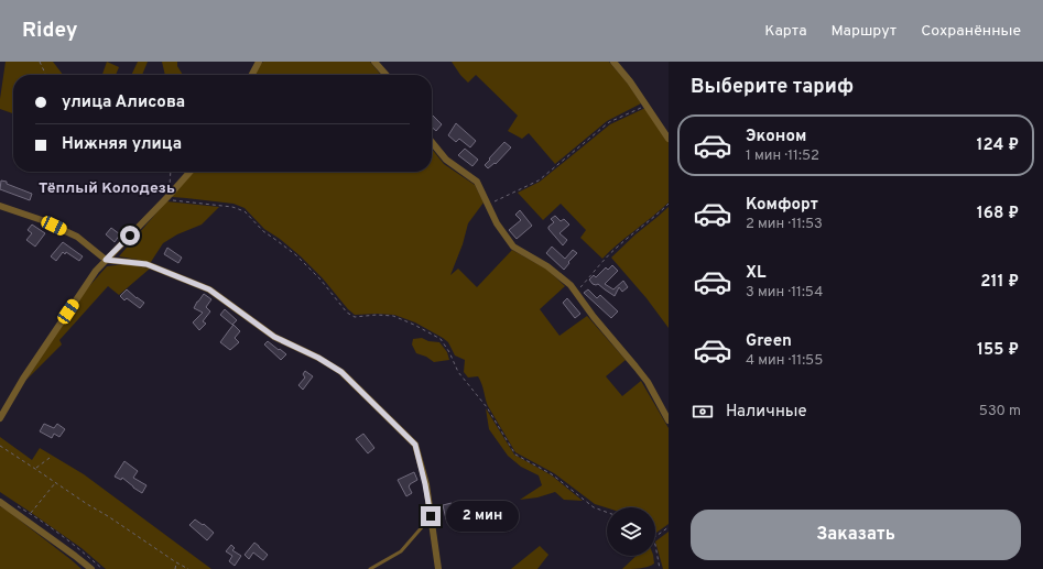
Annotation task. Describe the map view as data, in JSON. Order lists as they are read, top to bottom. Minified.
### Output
{"districts":["Тёплый Колодезь"],"page":{"header":"Ridey","nav":["Карта","Маршрут","Сохранённые"],"heading":"Выберите тариф","banner":["улица Алисова","Нижняя улица"],"list":[{"name":"Эконом","note":"1 мин · 11:52","value":"124 ₽"},{"name":"Комфорт","note":"2 мин · 11:53","value":"168 ₽"},{"name":"XL","note":"3 мин · 11:54","value":"211 ₽"},{"name":"Green","note":"4 мин · 11:55","value":"155 ₽"}],"pay":["Наличные","530 m"],"bubble":"2 мин","buttons":"Заказать"}}
